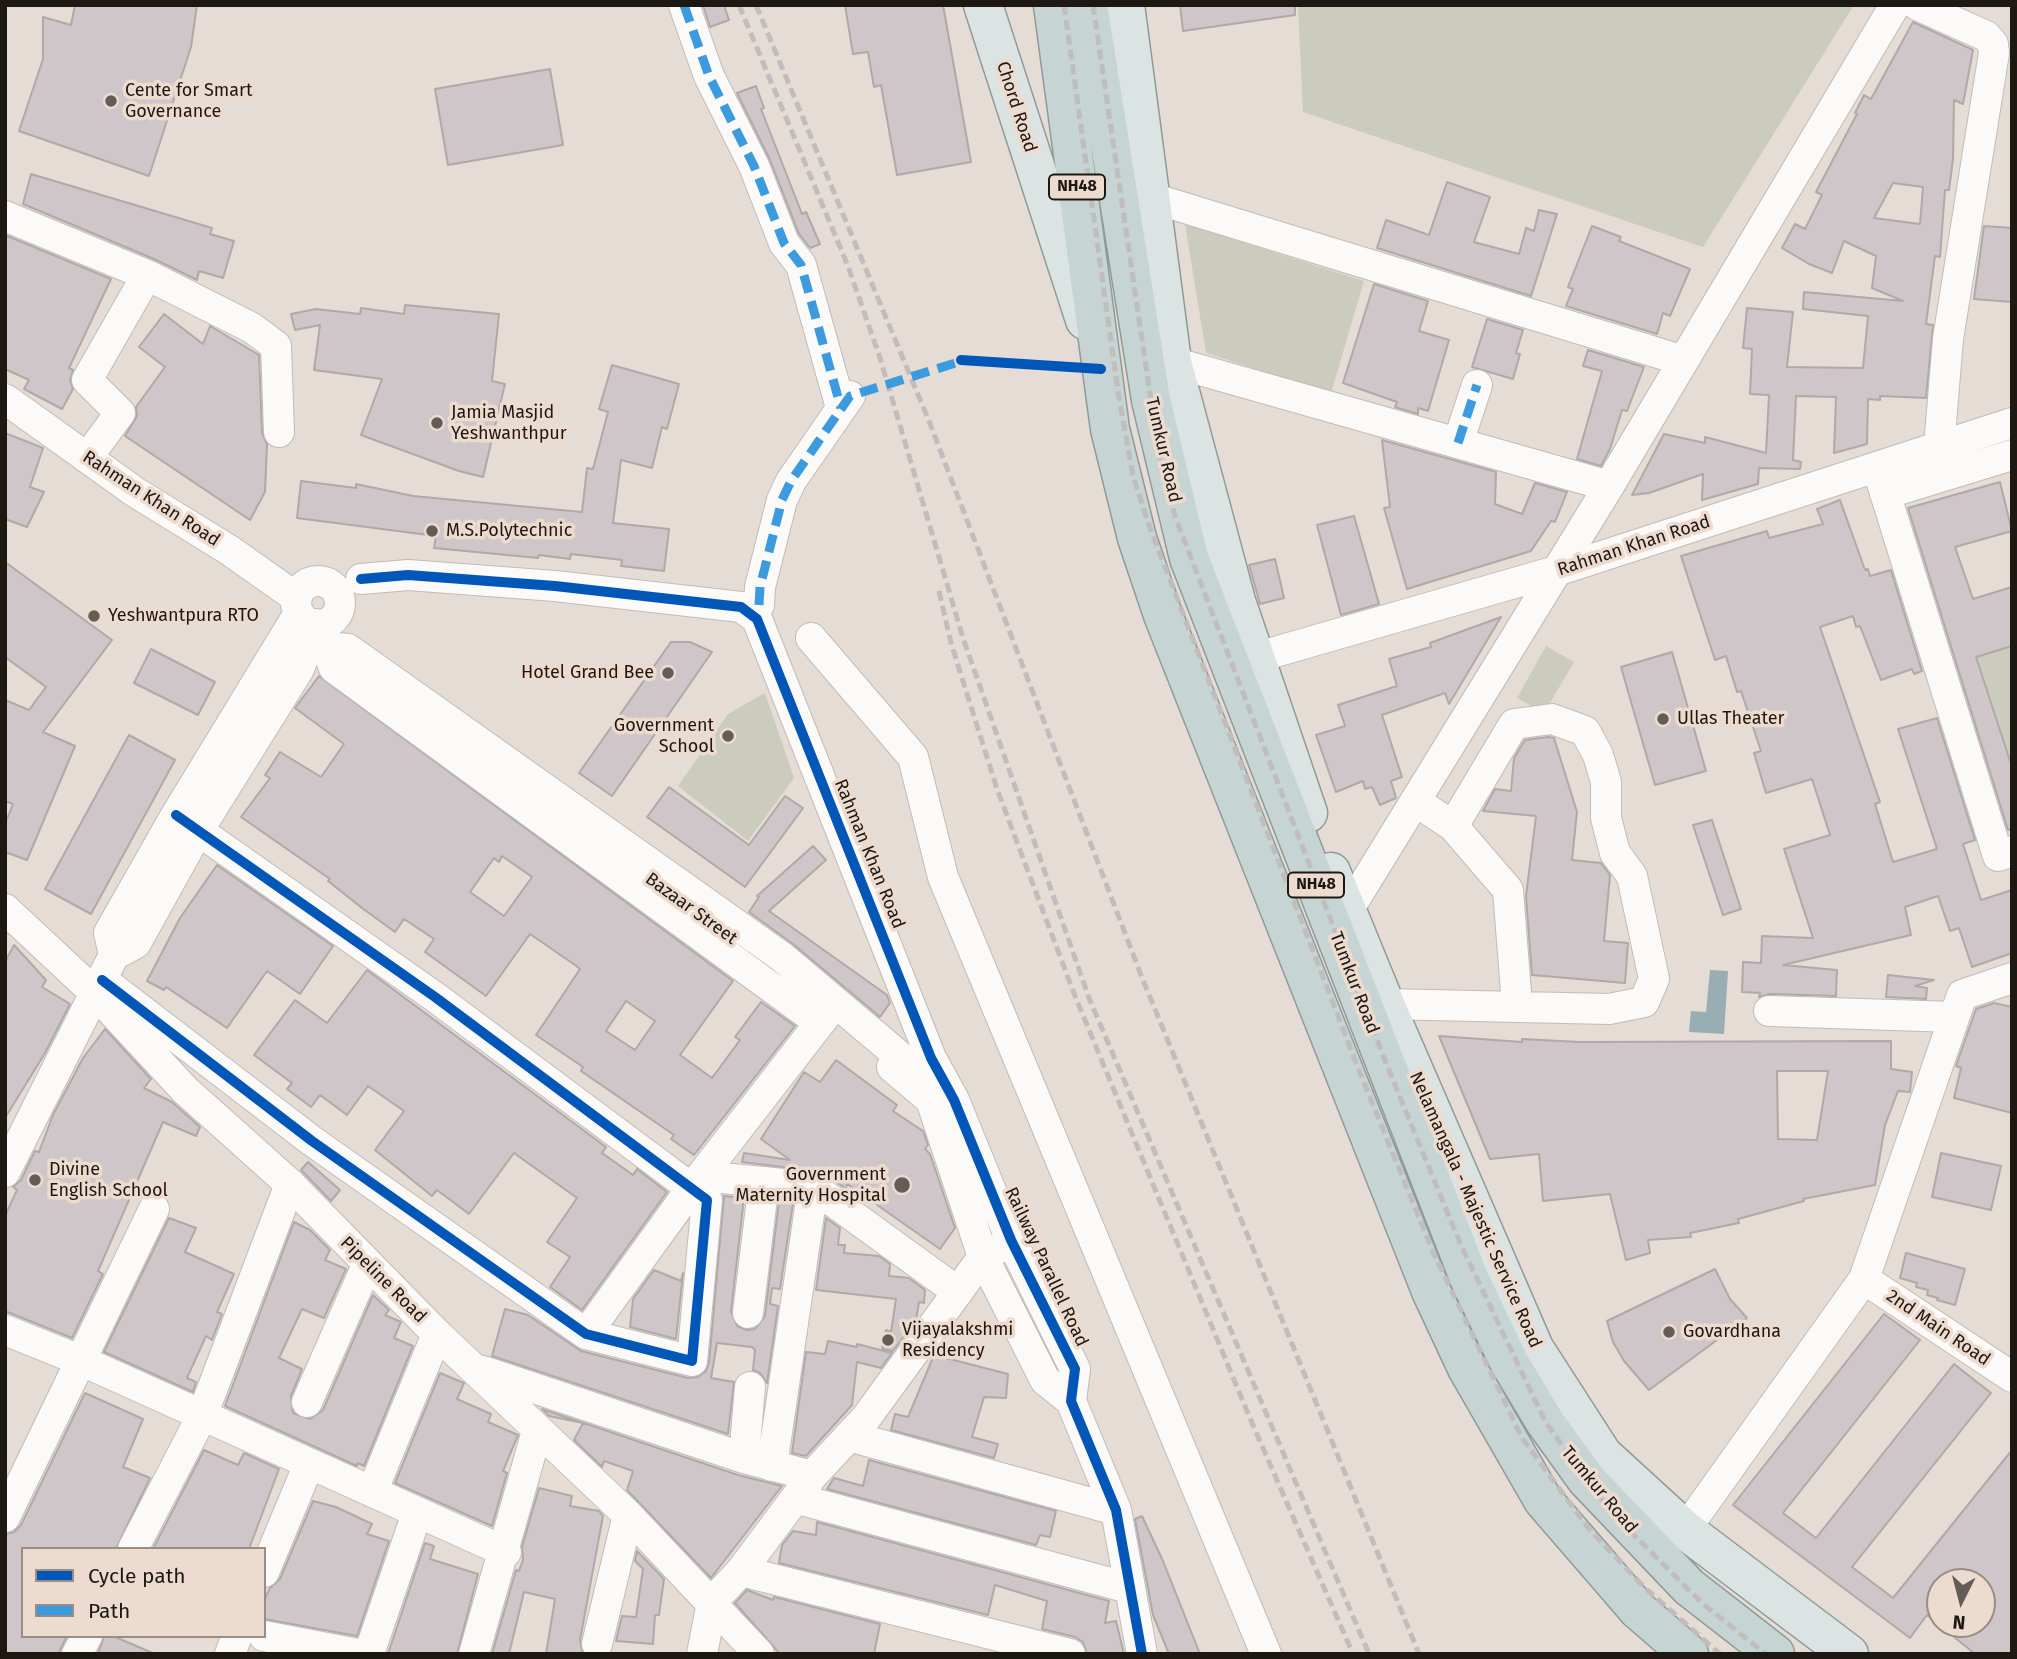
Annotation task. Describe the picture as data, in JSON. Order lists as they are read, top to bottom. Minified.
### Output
{"streets":{"highway":["NH48","Tumkur Road"],"main road":["Chord Road","Nelamangala - Majestic Service Road"],"street":["Rahman Khan Road","Railway Parallel Road","Pipeline Road","2nd Main Road"]},"crossings":[["Chord Road","NH48"],["Tumkur Road","Rahman Khan Road"],["Tumkur Road","Nelamangala - Majestic Service Road"],["Rahman Khan Road","Nelamangala - Majestic Service Road"],["Rahman Khan Road","Railway Parallel Road"]],"places":["Cente for Smart Governance","Jamia Masjid Yeshwanthpur","M.S.Polytechnic","Yeshwantpura RTO","Hotel Grand Bee","Ullas Theater","Government School","Divine English School","Government Maternity Hospital","Govardhana","Vijayalakshmi Residency"],"legend":["Cycle path","Path"],"north":"bottom"}
